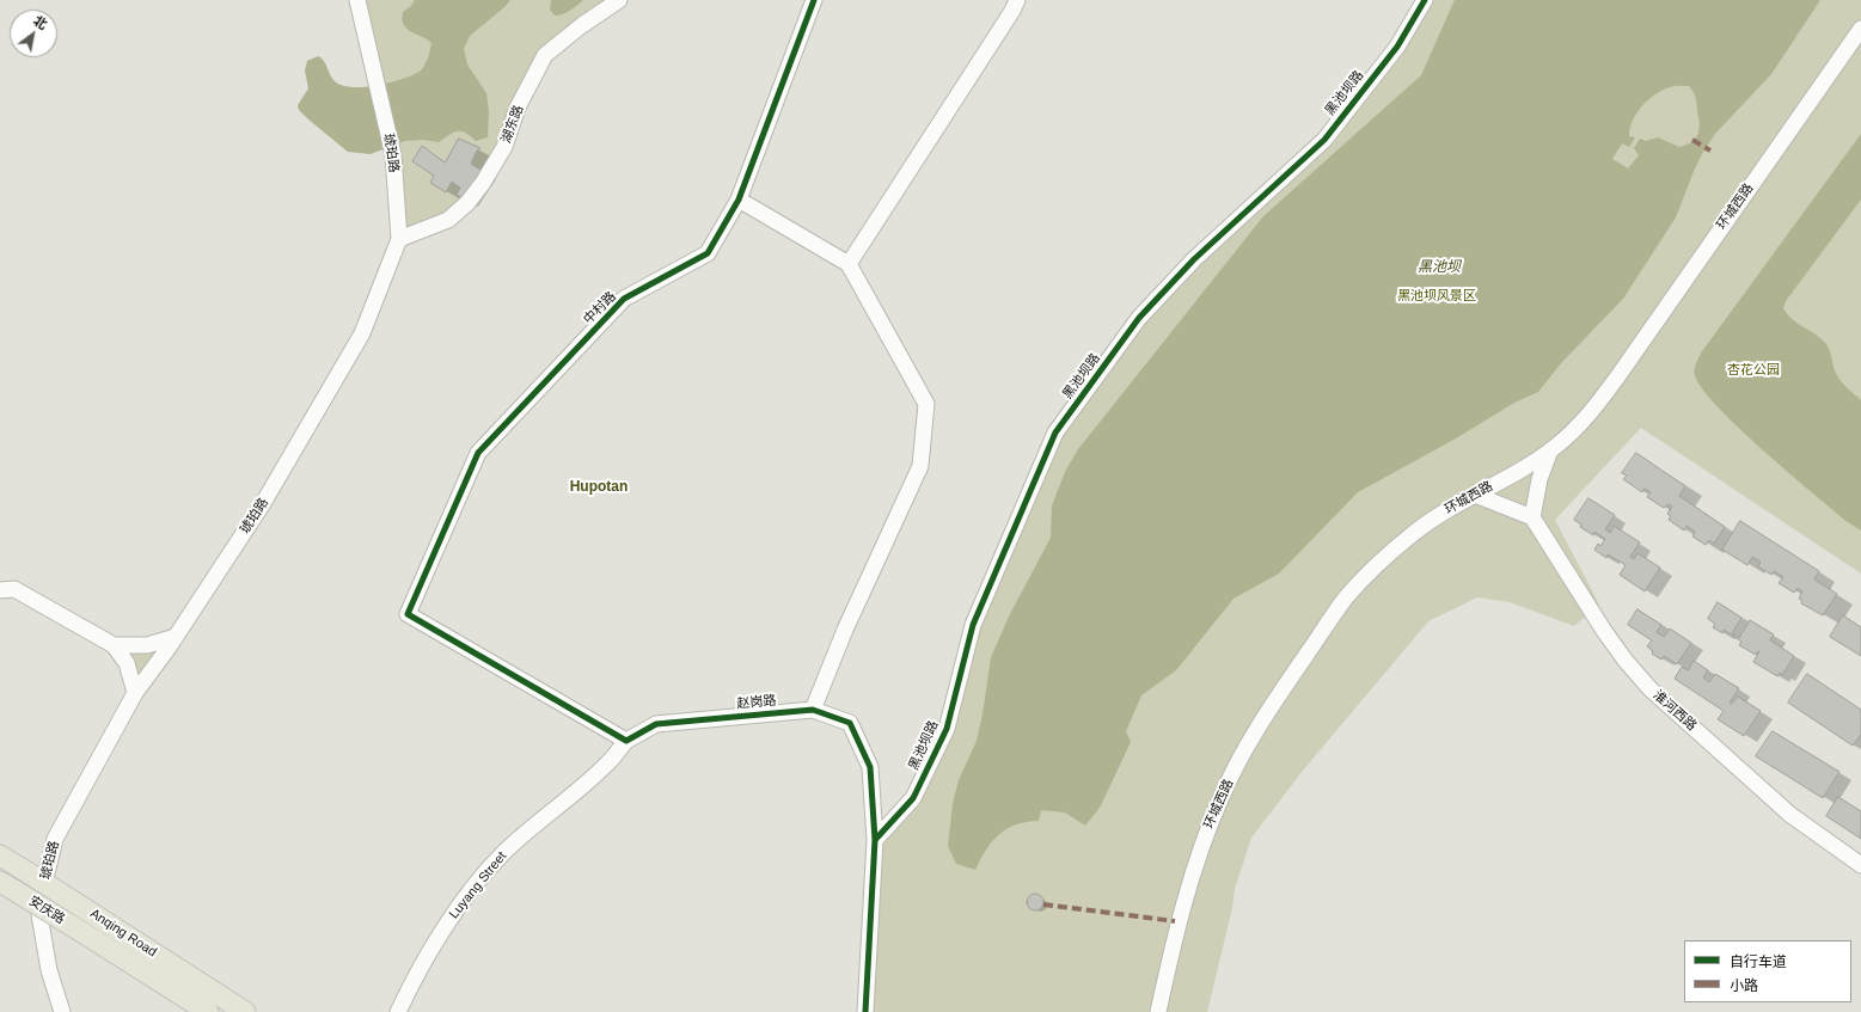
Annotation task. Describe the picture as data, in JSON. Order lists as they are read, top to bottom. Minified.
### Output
{"streets":{"main road":["安庆路","Anqing Road"],"street":["黑池坝路","湖东路","琥珀路","环城西路","中村路","赵岗路","淮河西路","Luyang Street"]},"crossings":[["黑池坝路","赵岗路"],["湖东路","琥珀路"],["中村路","赵岗路"],["中村路","Luyang Street"],["赵岗路","Luyang Street"],["安庆路","Anqing Road"]],"districts":["Hupotan"],"water":["黑池坝"],"parks":["黑池坝风景区","杏花公园"],"legend":["自行车道","小路"],"north":"top right"}
